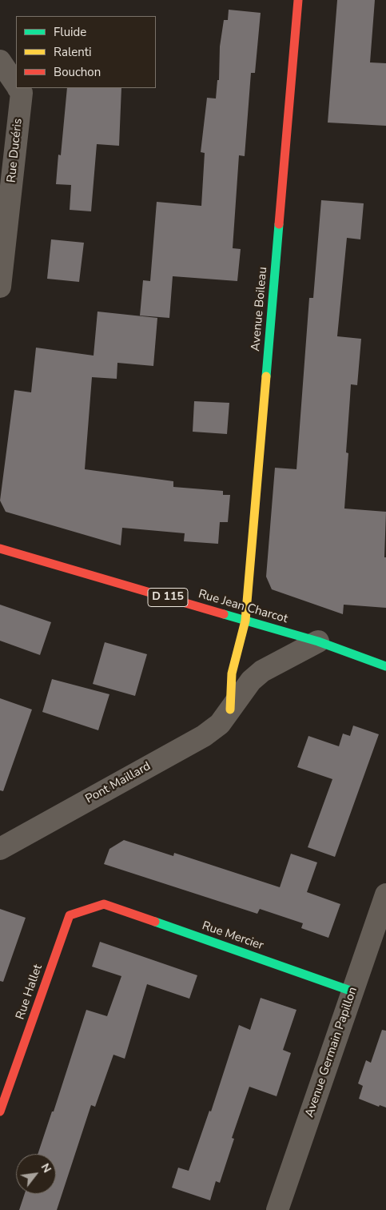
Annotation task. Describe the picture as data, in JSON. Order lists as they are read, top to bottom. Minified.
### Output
{"streets":{"street":["Rue Ducéris","Avenue Boileau","D 115","Rue Jean Charcot","Pont Maillard","Rue Mercier","Rue Hallet","Avenue Germain Papillon"]},"crossings":[["Avenue Boileau","Rue Jean Charcot"],["Rue Jean Charcot","Pont Maillard"],["Rue Mercier","Rue Hallet"],["Rue Mercier","Avenue Germain Papillon"]],"legend":["Fluide","Ralenti","Bouchon"],"north":"top right"}
